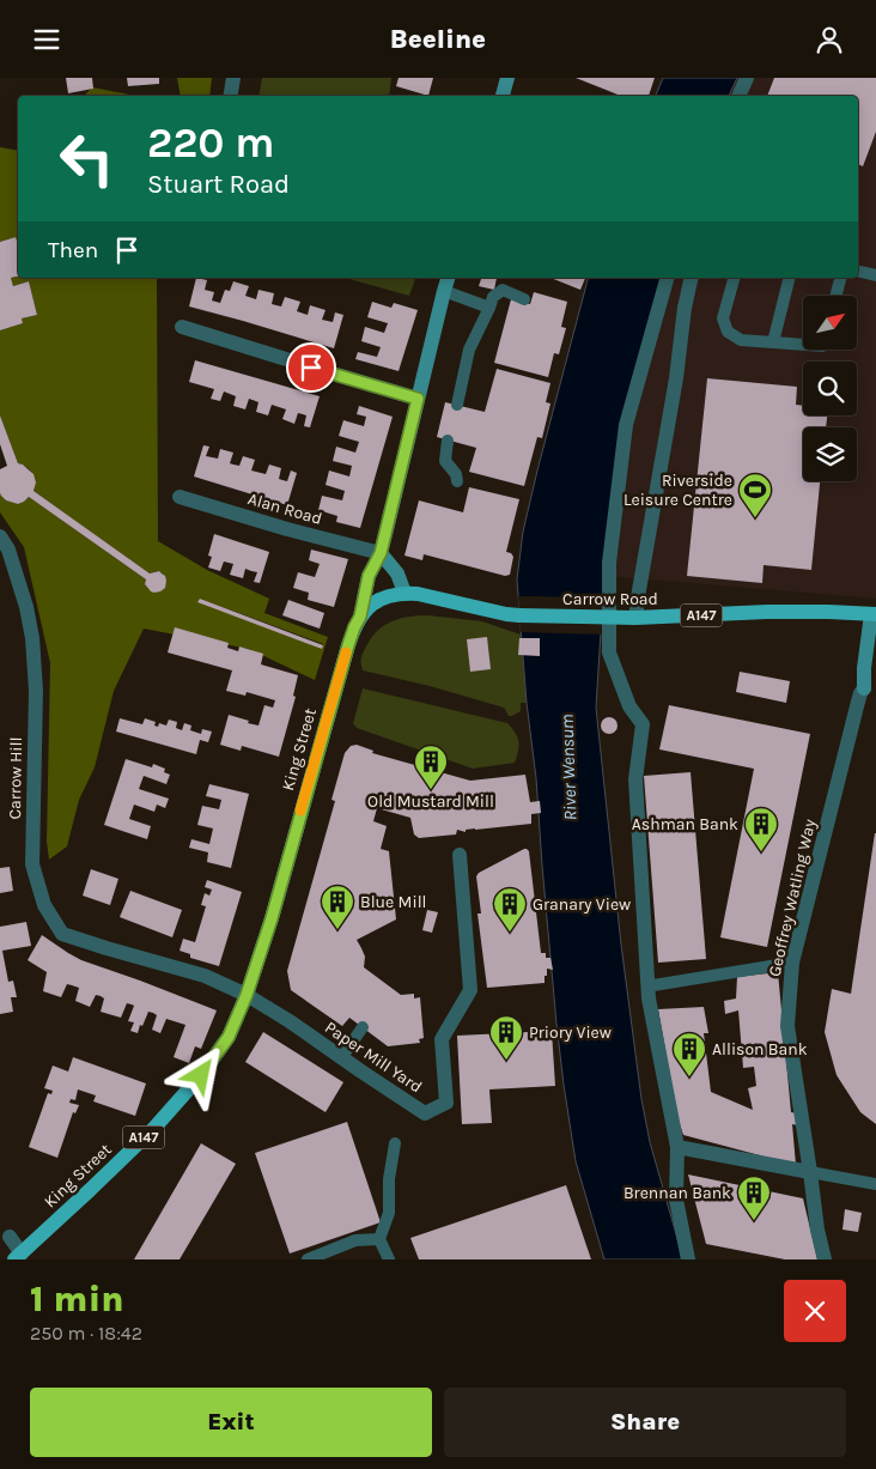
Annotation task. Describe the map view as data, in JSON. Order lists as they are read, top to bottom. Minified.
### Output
{"streets":{"main road":["Carrow Road","A147","King Street"],"street":["Alan Road","Carrow Hill","Geoffrey Watling Way","Paper Mill Yard"]},"crossings":[["Alan Road","King Street"],["Carrow Road","King Street"],["Carrow Road","Geoffrey Watling Way"],["King Street","Carrow Hill"],["King Street","Paper Mill Yard"],["Carrow Hill","Paper Mill Yard"]],"water":["River Wensum"],"places":{"sports":["Riverside Leisure Centre"],"building":["Old Mustard Mill","Ashman Bank","Blue Mill","Granary View","Priory View","Allison Bank","Brennan Bank"]},"north":"top right","page":{"header":"Beeline","turn":["220 m","Stuart Road"],"then":"Then","heading":["1 min","250 m · 18:42"],"buttons":["Exit","Share"]}}
